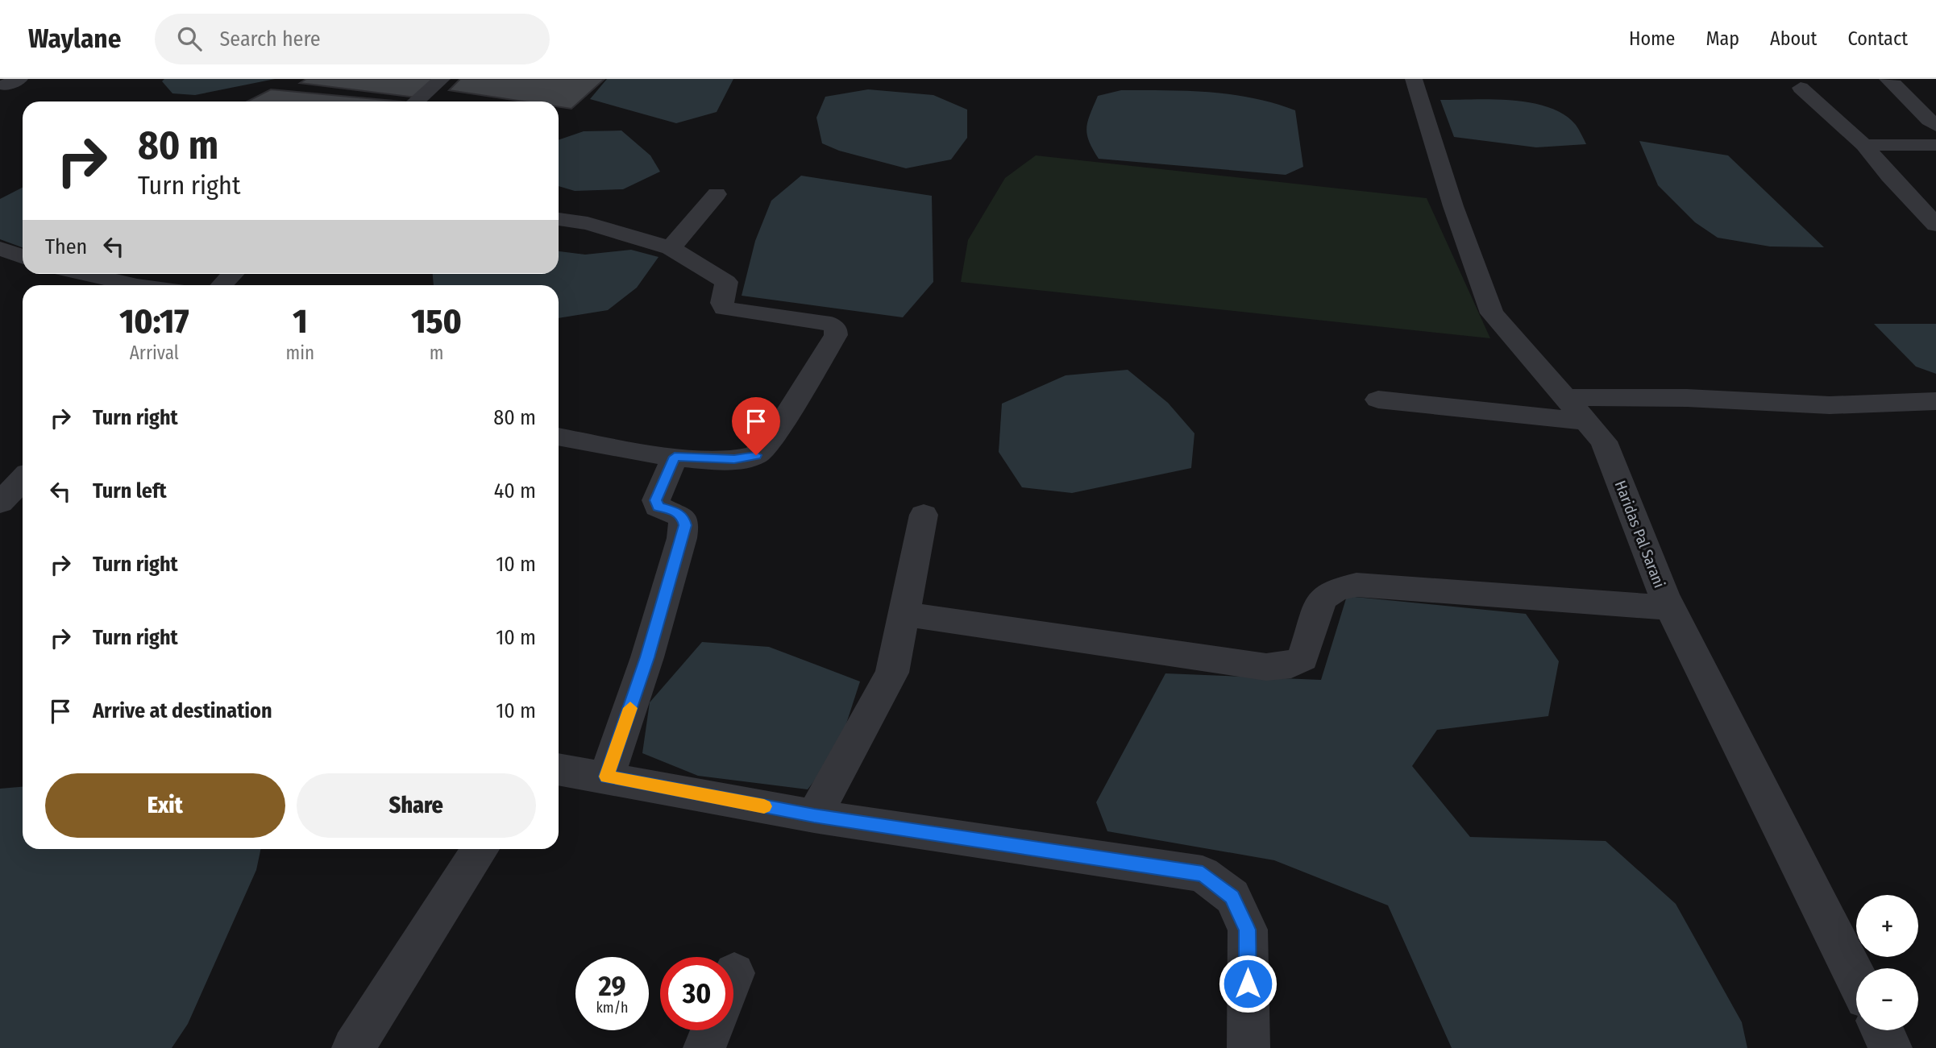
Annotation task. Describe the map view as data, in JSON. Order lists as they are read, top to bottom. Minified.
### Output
{"streets":{"street":["Haridas Pal Sarani"]},"page":{"header":"Waylane","search":"Search here","nav":["Home","Map","About","Contact"],"turn":["80 m","Turn right"],"then":"Then","eta":["10:17","Arrival","1","min","150","m"],"list":[{"name":"Turn right","value":"80 m"},{"name":"Turn left","value":"40 m"},{"name":"Turn right","value":"10 m"},{"name":"Turn right","value":"10 m"},{"name":"Arrive at destination","value":"10 m"}],"buttons":["Exit","Share"],"map_buttons":["+","−"],"speed":"29 km/h","limit":"30"}}
